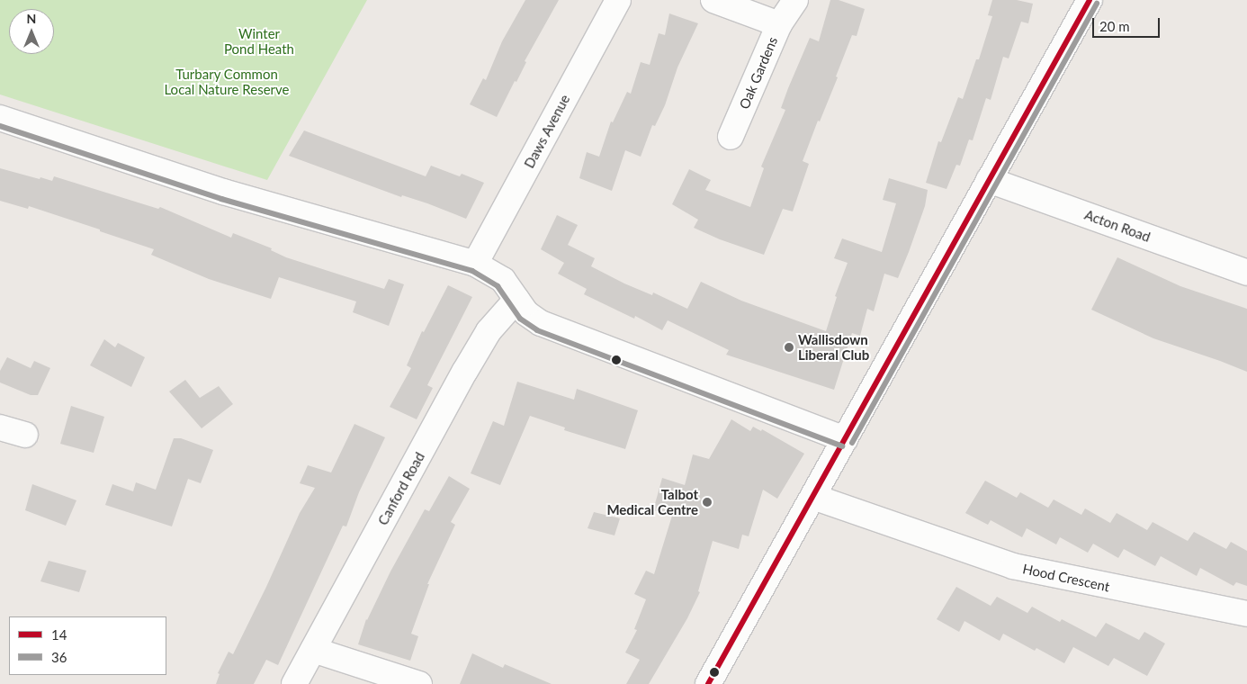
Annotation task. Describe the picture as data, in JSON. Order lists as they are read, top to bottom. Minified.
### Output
{"streets":{"street":["Oak Gardens","Daws Avenue","Acton Road","Canford Road","Hood Crescent"]},"parks":["Winter Pond Heath","Turbary Common Local Nature Reserve"],"places":["Wallisdown Liberal Club","Talbot Medical Centre"],"lines":["transit line 14","transit line 36"],"legend":["14","36"],"scale_bar":"20 m","north":"top"}
